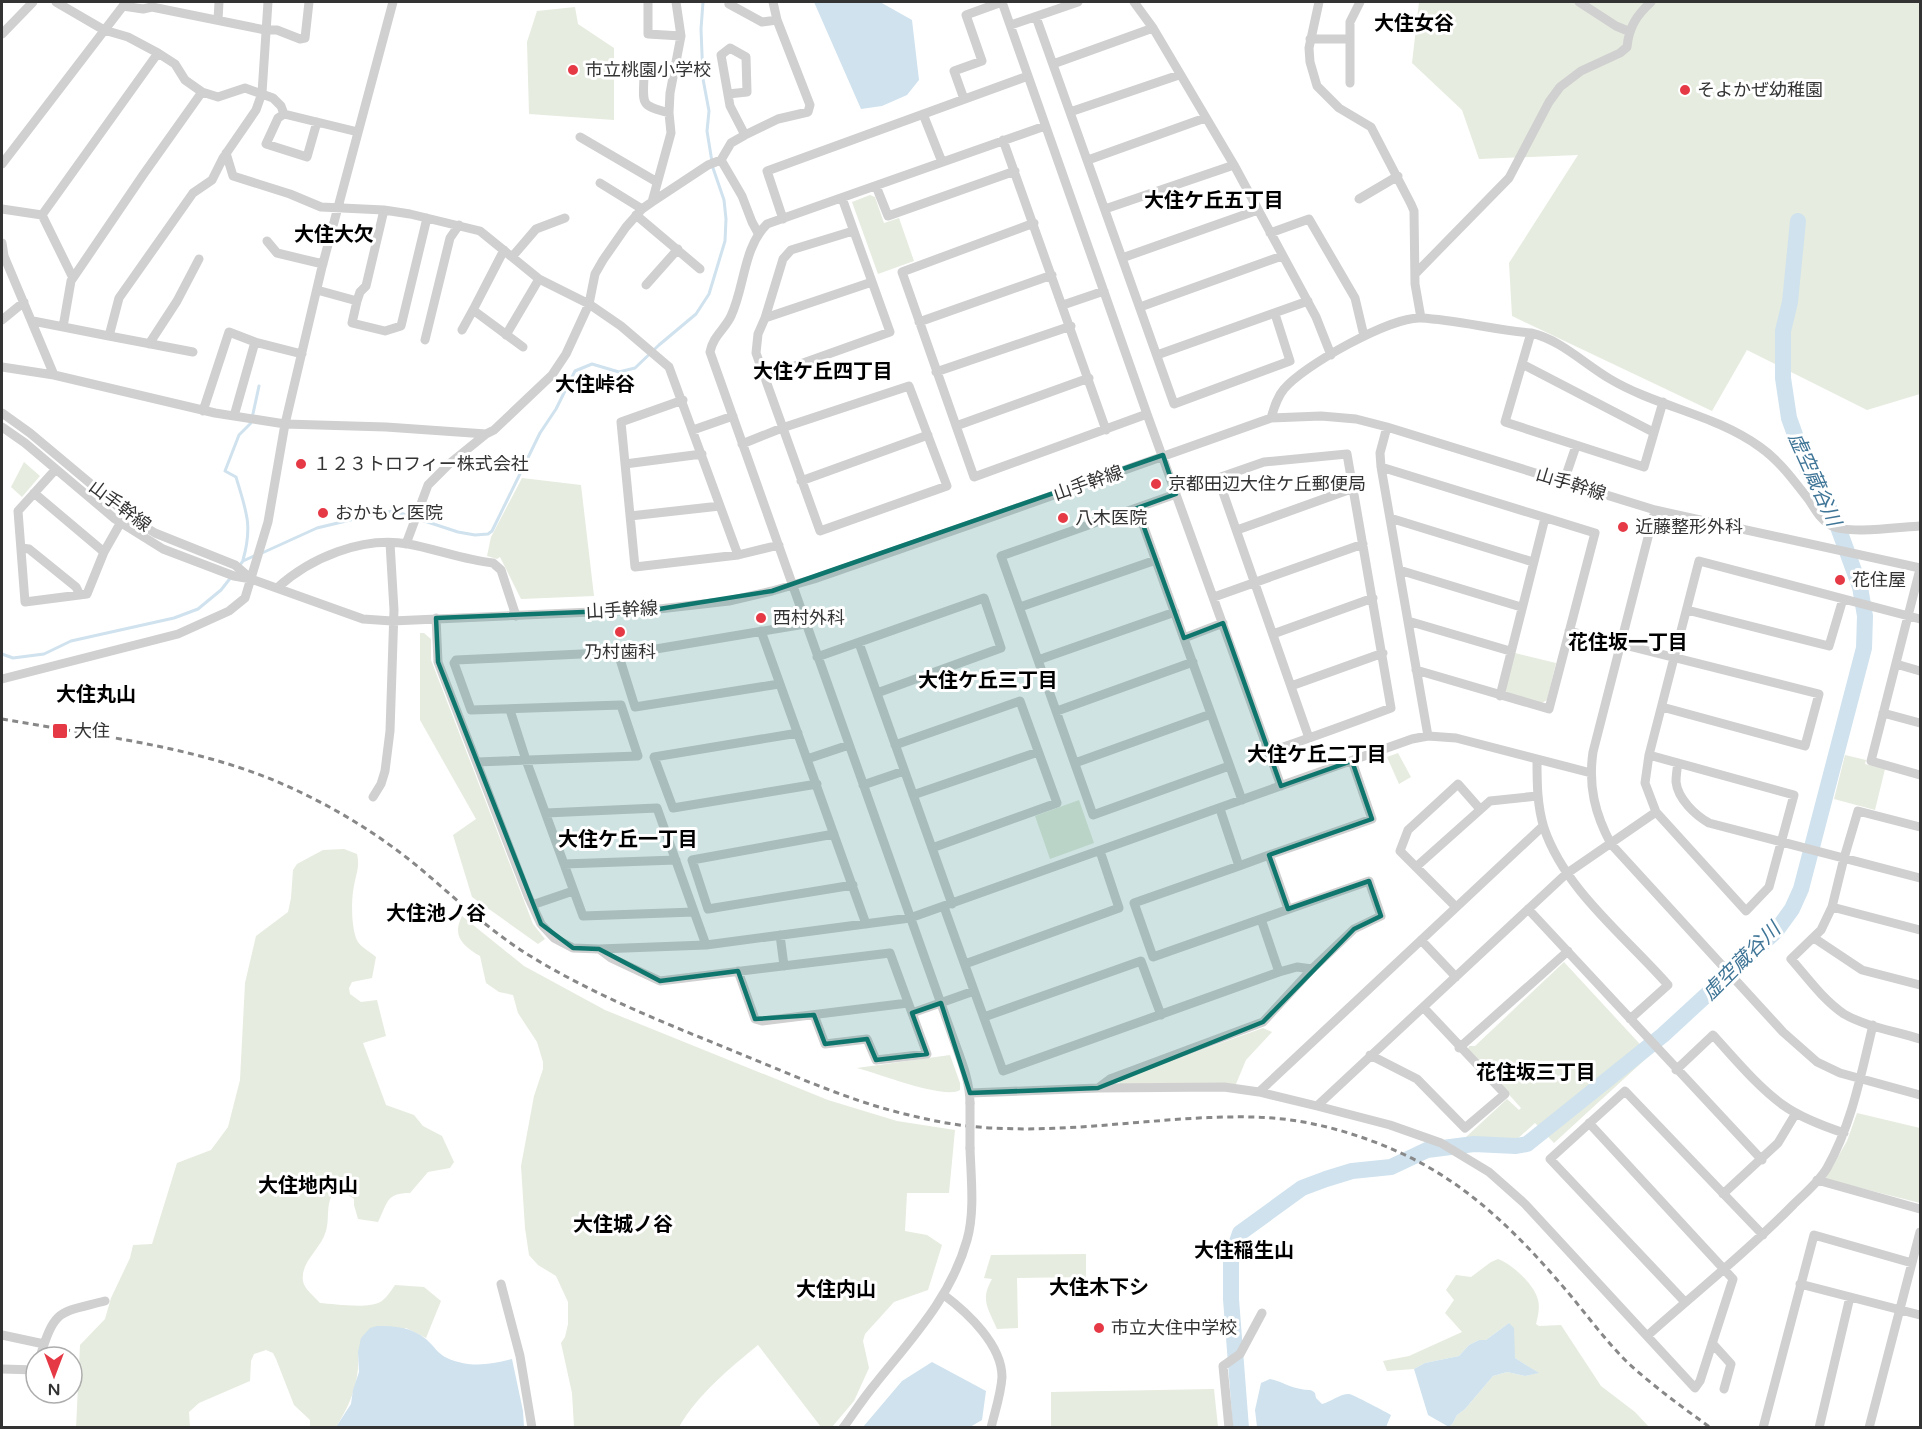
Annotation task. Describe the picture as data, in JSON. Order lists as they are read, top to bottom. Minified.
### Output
{"streets":{"street":["山手幹線"]},"districts":["大住女谷","大住ケ丘五丁目","大住大欠","大住ケ丘四丁目","大住峠谷","花住坂一丁目","大住ケ丘三丁目","大住丸山","大住ケ丘二丁目","大住ケ丘一丁目","大住池ノ谷","花住坂三丁目","大住地内山","大住城ノ谷","大住稲生山","大住木下シ","大住内山"],"water":["虚空蔵谷川"],"places":{"other":["市立桃園小学校","そよかぜ幼稚園","１２３トロフィー株式会社","京都田辺大住ケ丘郵便局","おかもと医院","八木医院","近藤整形外科","花住屋","西村外科","乃村歯科","市立大住中学校"],"transit":["大住"]},"north":"bottom"}
